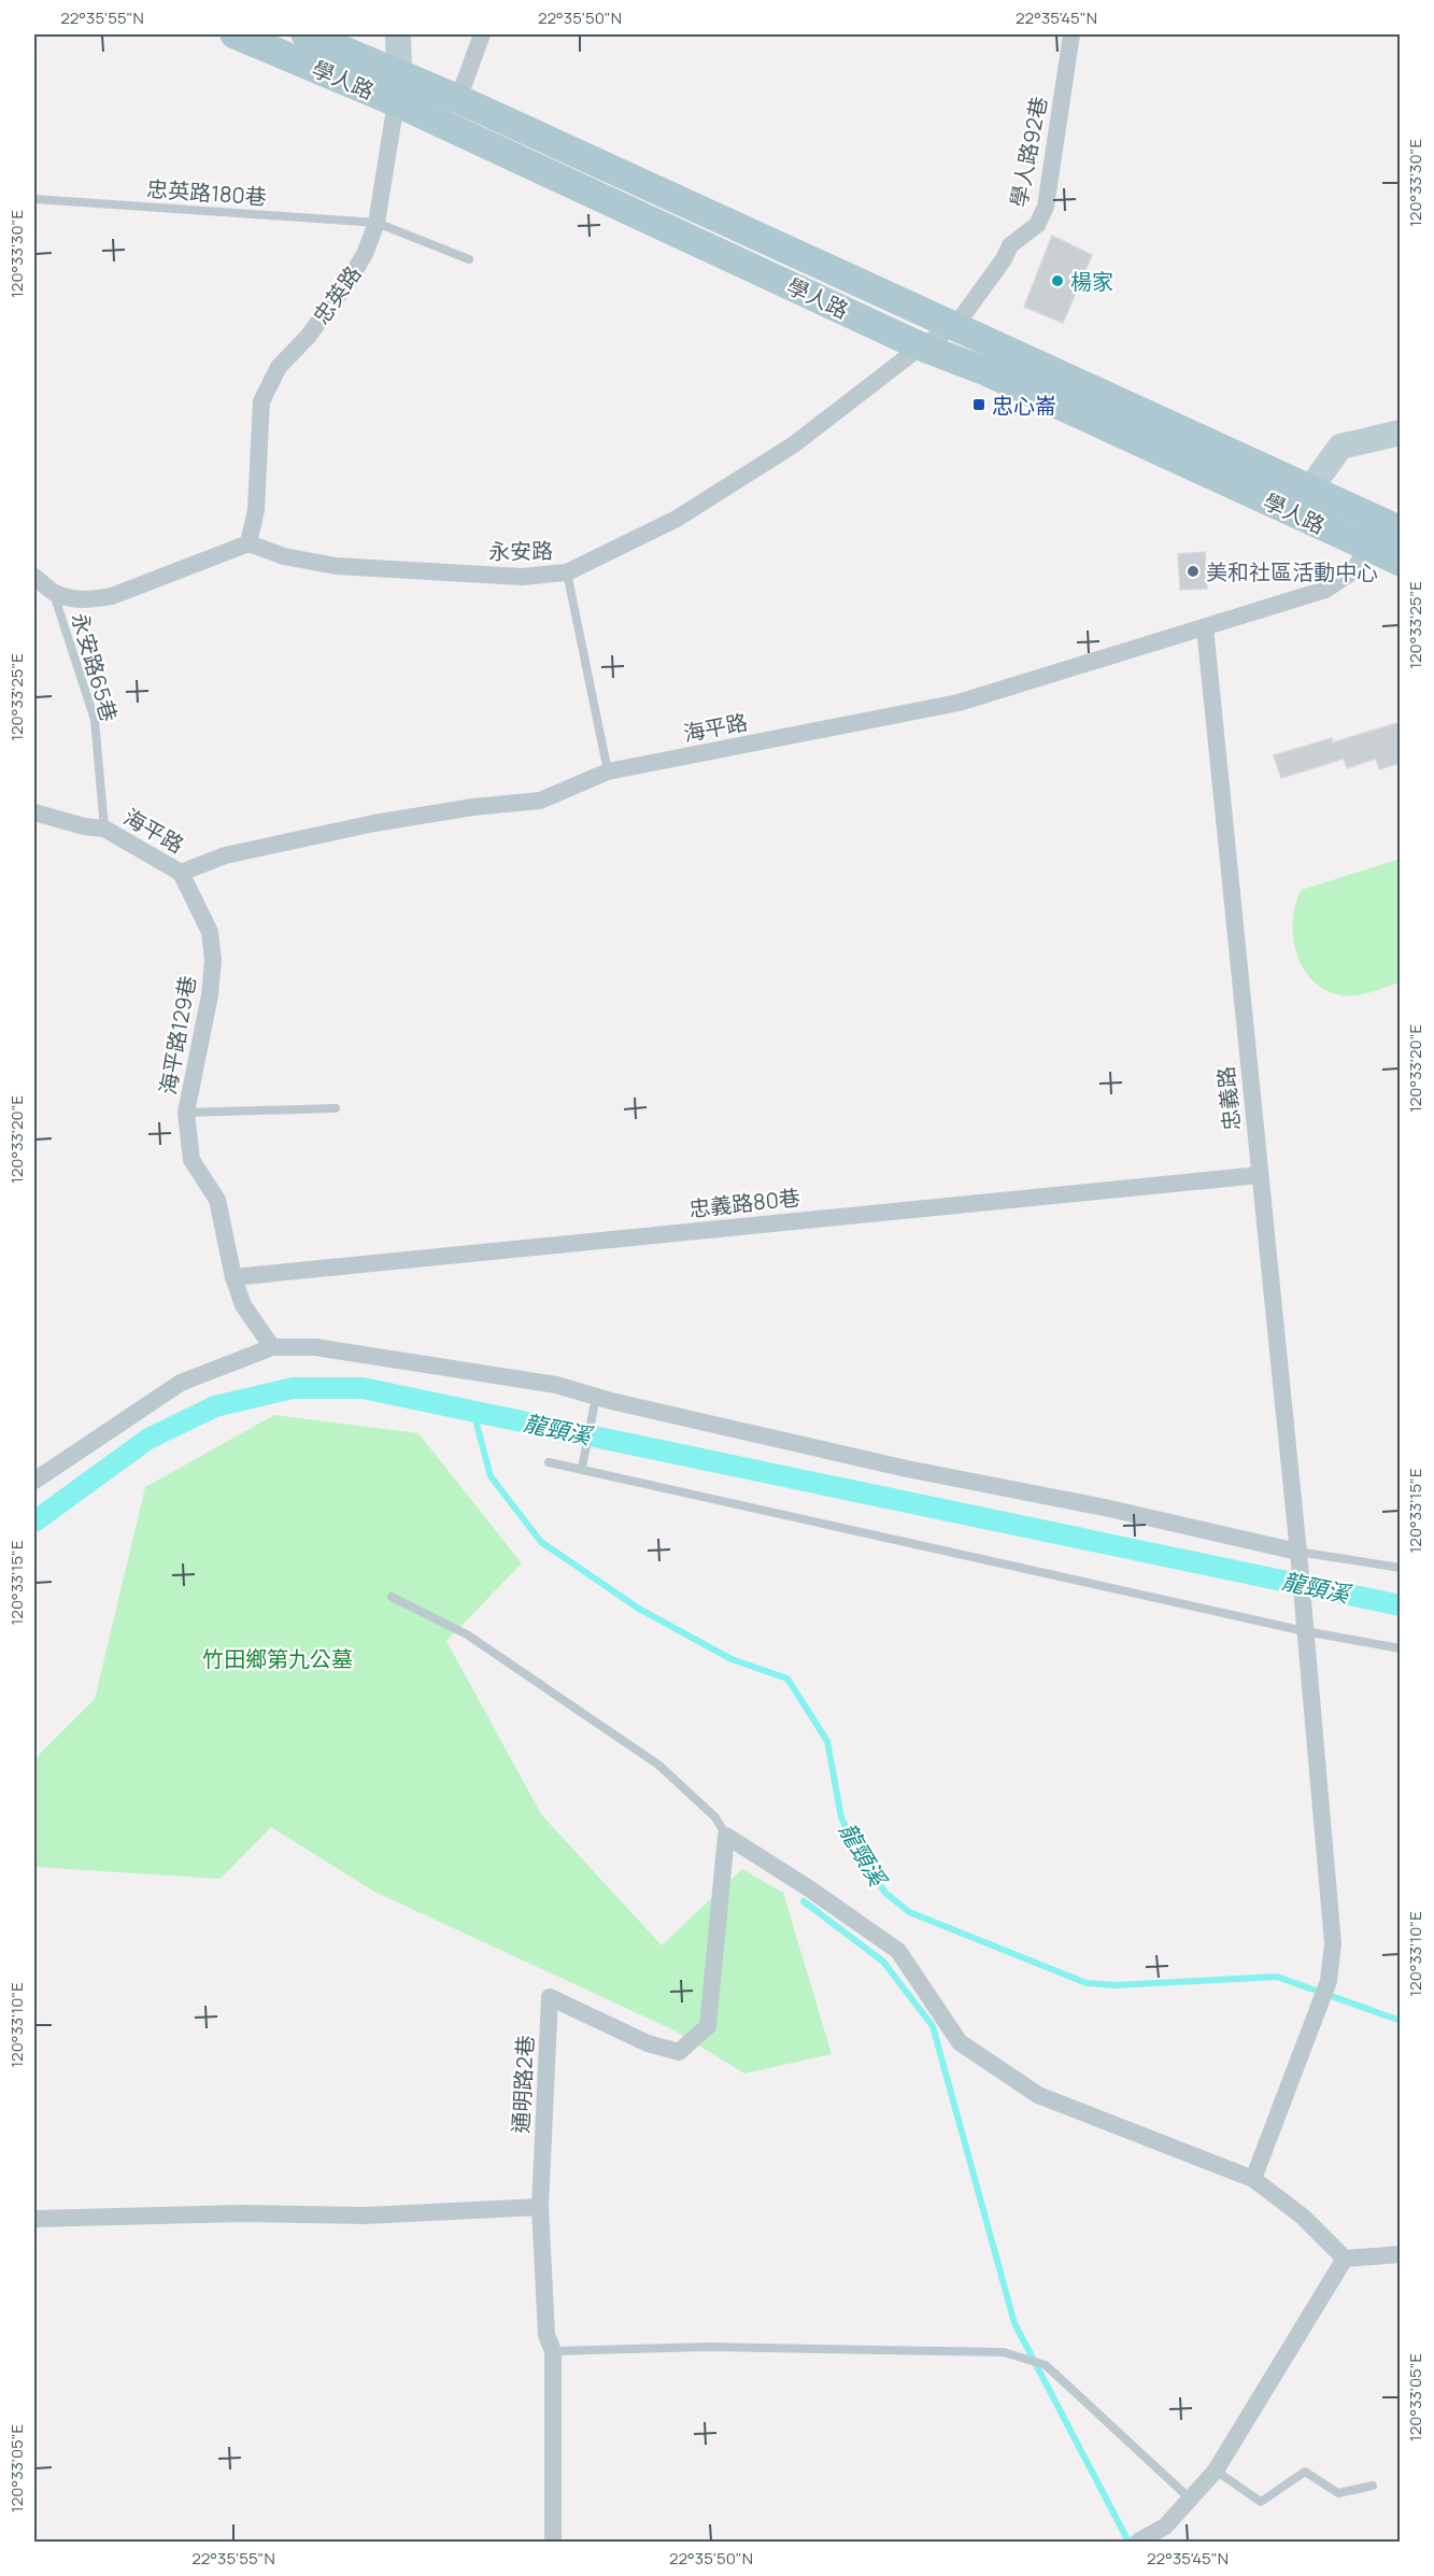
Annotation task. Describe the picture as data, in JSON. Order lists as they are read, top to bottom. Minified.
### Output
{"streets":{"main road":["學人路","忠英路"],"street":["學人路92巷","永安路","海平路","海平路129巷","忠義路","忠義路80巷","通明路2巷"],"lane":["忠英路180巷","永安路65巷"]},"crossings":[["學人路","學人路92巷"],["學人路","忠英路"],["學人路","永安路"],["學人路","海平路"],["學人路92巷","永安路"],["忠英路180巷","忠英路"],["忠英路","永安路"],["永安路65巷","海平路"],["海平路","海平路129巷"],["海平路","忠義路"],["海平路129巷","忠義路80巷"],["忠義路","忠義路80巷"]],"water":["龍頸溪"],"parks":["竹田鄉第九公墓"],"places":{"other":["楊家","美和社區活動中心"],"transit":["忠心崙"]},"coordinates":["22°35'55\"N","22°35'50\"N","22°35'45\"N","120°33'30\"E","120°33'25\"E","120°33'20\"E","120°33'15\"E","120°33'10\"E","120°33'05\"E"]}
